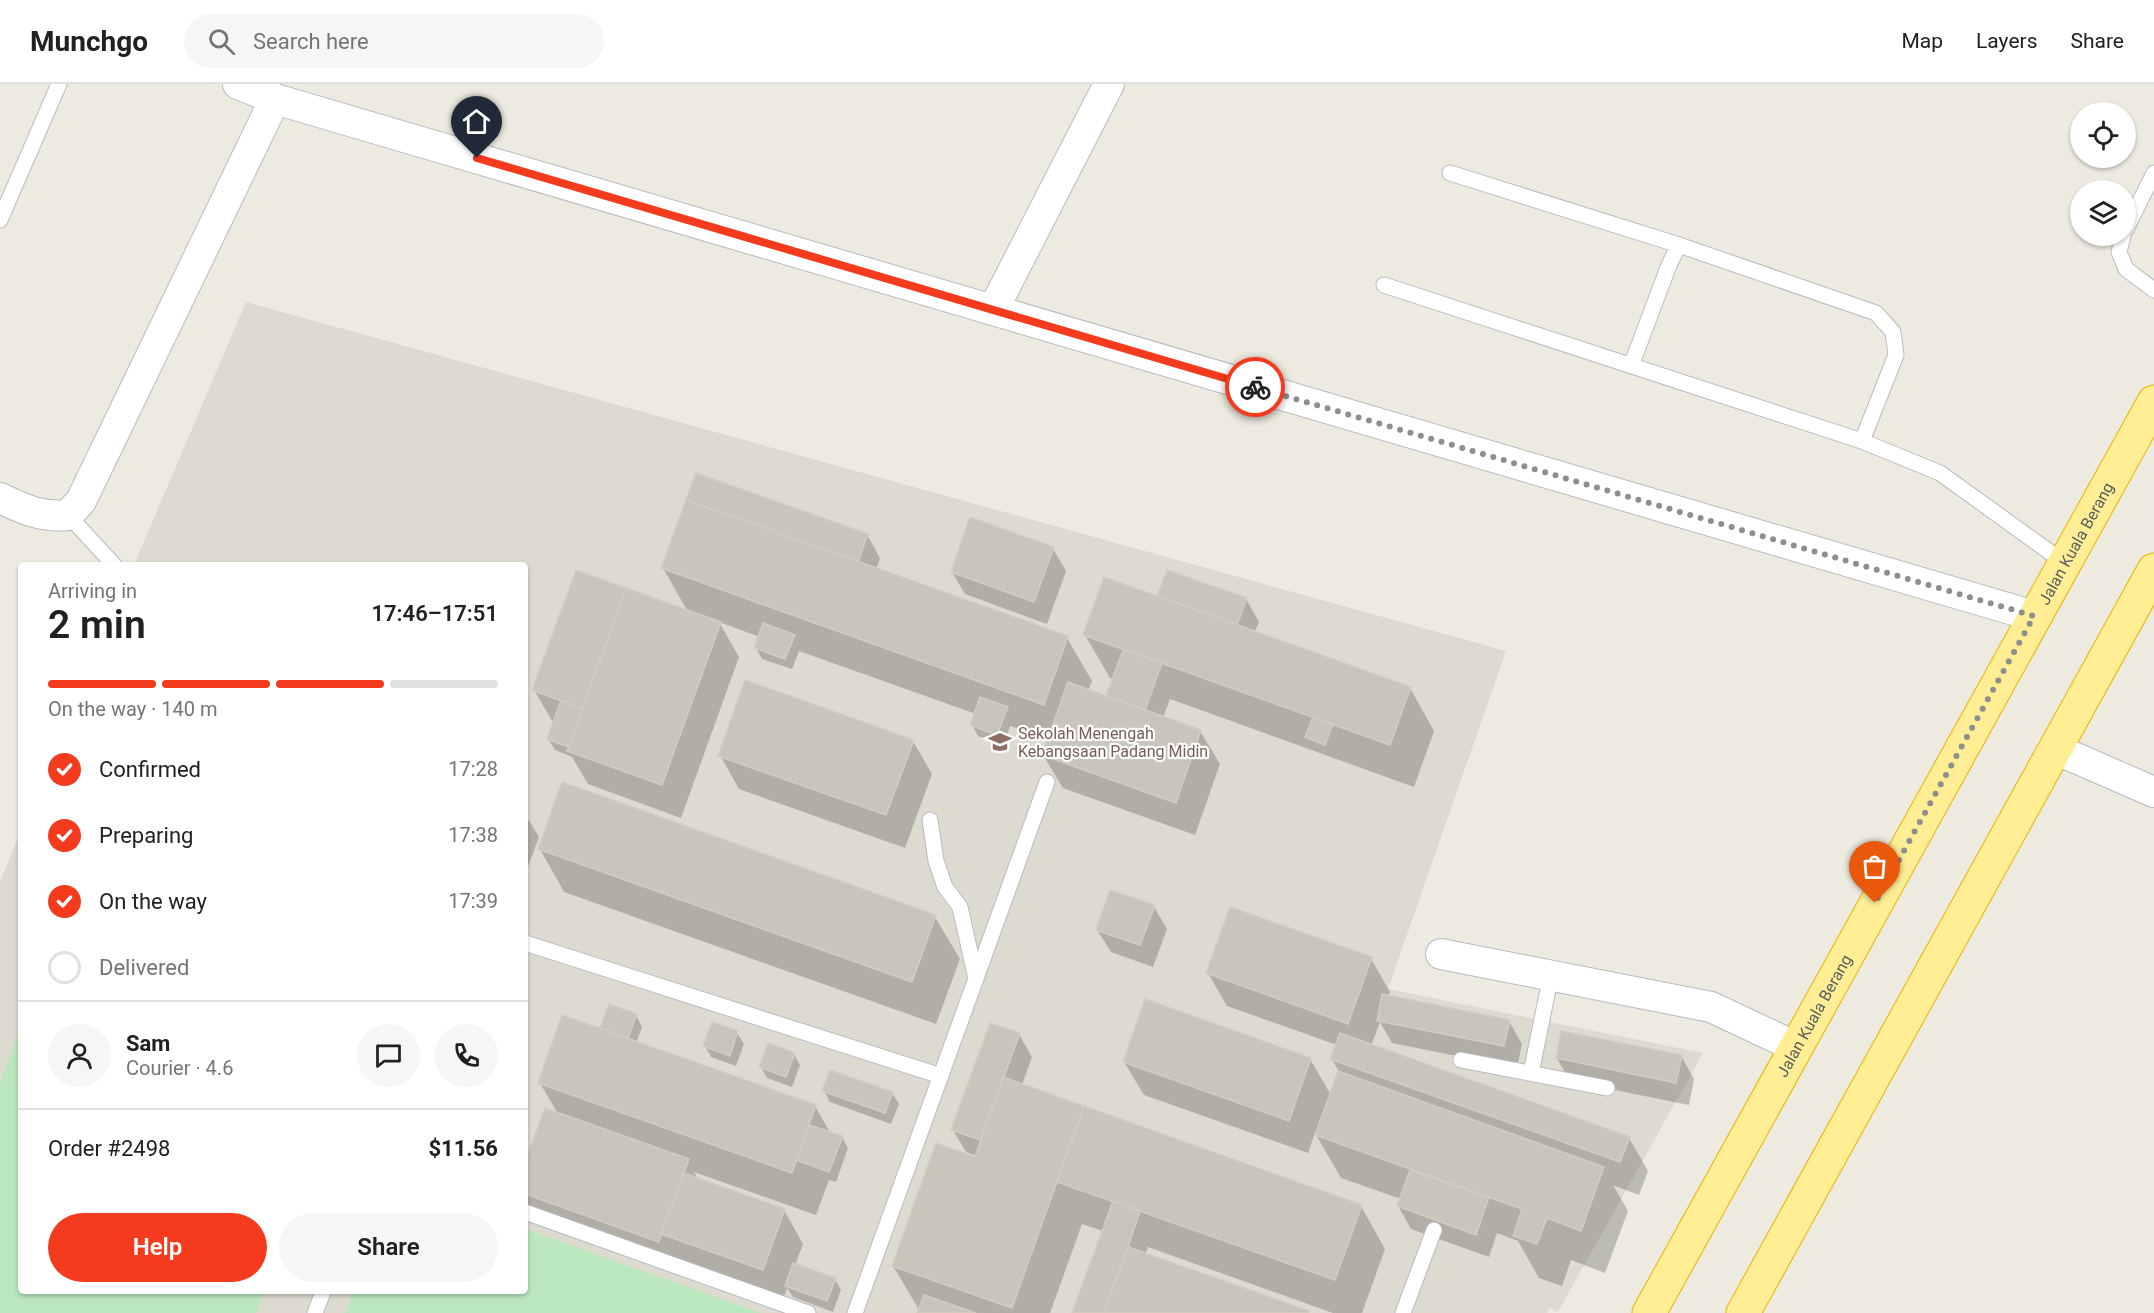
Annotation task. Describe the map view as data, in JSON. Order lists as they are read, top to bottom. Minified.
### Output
{"streets":{"highway":["Jalan Kuala Berang"]},"places":{"school or university":["Sekolah Menengah Kebangsaan Padang Midin"]},"page":{"header":"Munchgo","search":"Search here","nav":["Map","Layers","Share"],"heading":["2 min","Arriving in","17:46–17:51"],"panel":["Sam","Courier · 4.6","Order #2498","$11.56"],"bar":"On the way · 140 m","list":[["Confirmed","17:28"],["Preparing","17:38"],["On the way","17:39"],"Delivered"],"buttons":["Help","Share"]}}
